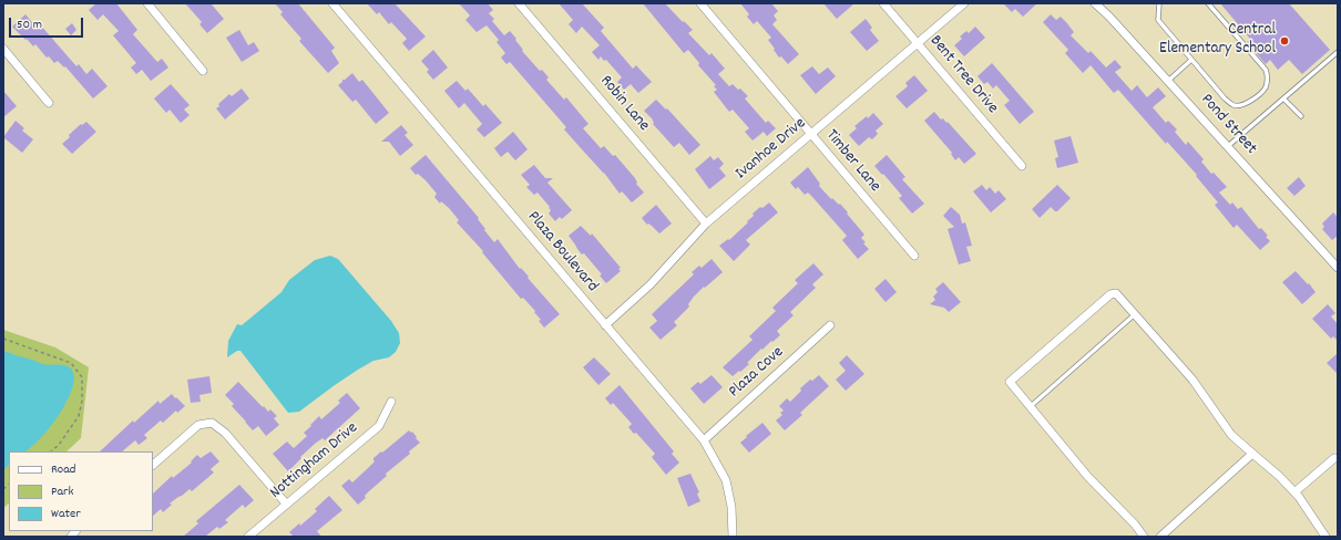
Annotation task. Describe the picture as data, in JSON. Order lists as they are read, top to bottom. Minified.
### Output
{"streets":{"street":["Bent Tree Drive","Robin Lane","Pond Street","Ivanhoe Drive","Timber Lane","Plaza Boulevard","Plaza Cove","Nottingham Drive"]},"crossings":[["Bent Tree Drive","Ivanhoe Drive"],["Robin Lane","Ivanhoe Drive"],["Ivanhoe Drive","Timber Lane"],["Ivanhoe Drive","Plaza Boulevard"],["Plaza Boulevard","Plaza Cove"]],"places":["Central Elementary School"],"legend":["Road","Park","Water"],"scale_bar":"50 m"}
